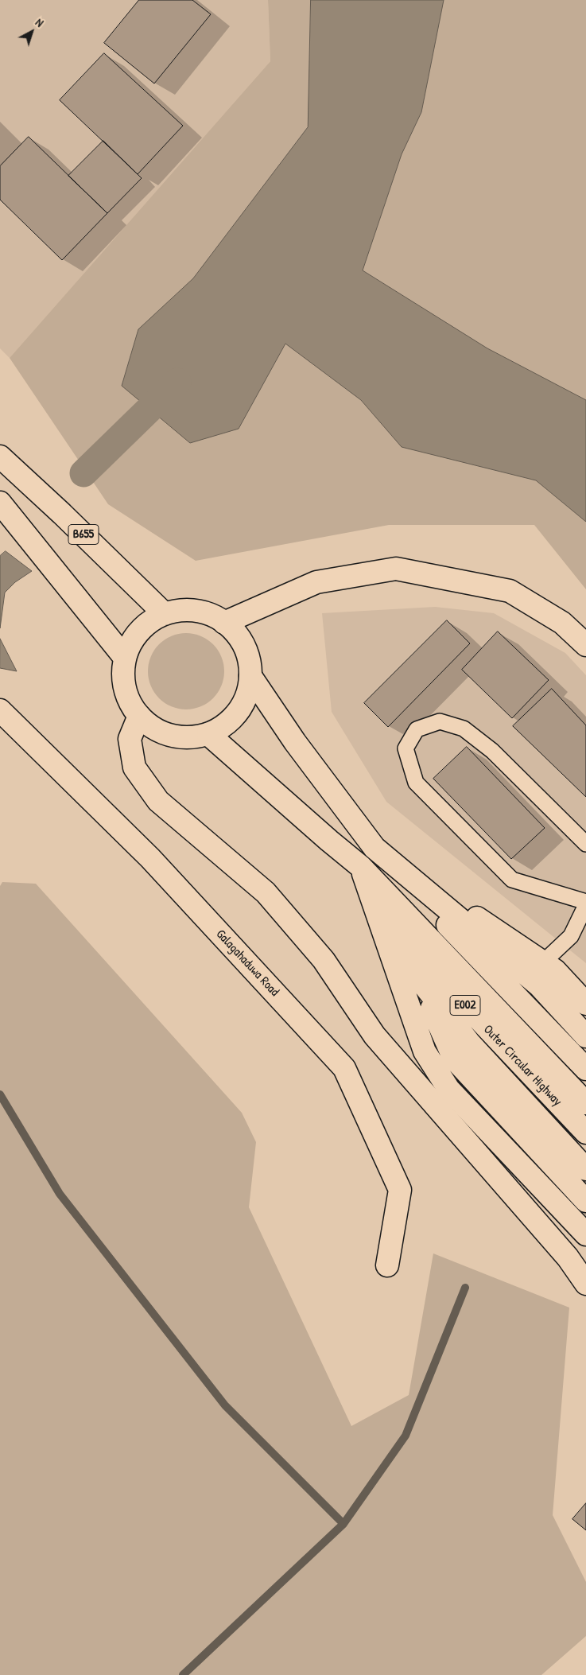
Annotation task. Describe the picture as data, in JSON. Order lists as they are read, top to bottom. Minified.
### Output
{"streets":{"main road":["B655","Galagahaduwa Road","E002","Outer Circular Highway"]},"north":"top right"}
